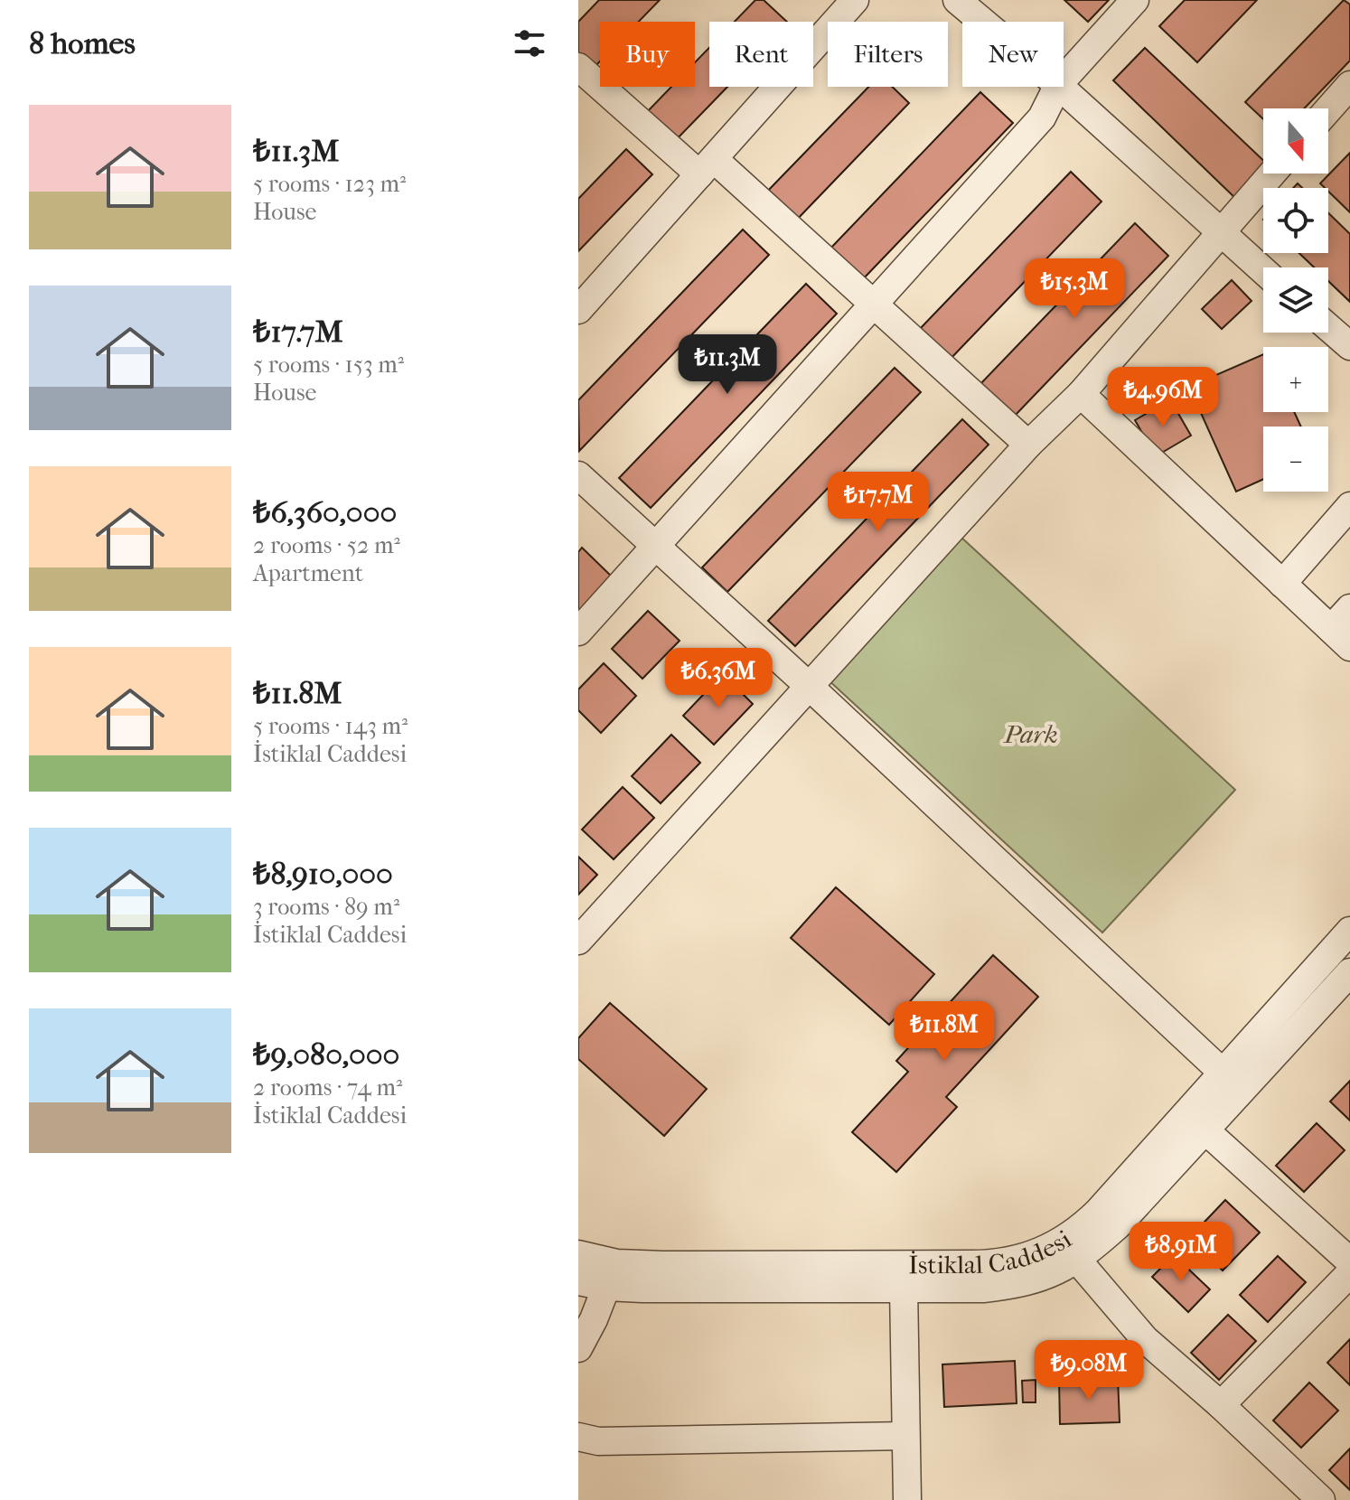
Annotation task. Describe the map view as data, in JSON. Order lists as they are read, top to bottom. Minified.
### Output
{"streets":{"street":["İstiklal Caddesi"]},"parks":["Park"],"north":"bottom","page":{"heading":"8 homes","chip":["Buy","Rent","Filters","New"],"list":[{"name":"₺11.3M","note":"5 rooms · 123 m² · House"},{"name":"₺17.7M","note":"5 rooms · 153 m² · House"},{"name":"₺6,360,000","note":"2 rooms · 52 m² · Apartment"},{"name":"₺11.8M","note":"5 rooms · 143 m² · İstiklal Caddesi"},{"name":"₺8,910,000","note":"3 rooms · 89 m² · İstiklal Caddesi"},{"name":"₺9,080,000","note":"2 rooms · 74 m² · İstiklal Caddesi"}],"map_buttons":["+","−"],"price":["₺15.3M","₺11.3M","₺4.96M","₺17.7M","₺6.36M","₺11.8M","₺8.91M","₺9.08M"]}}
